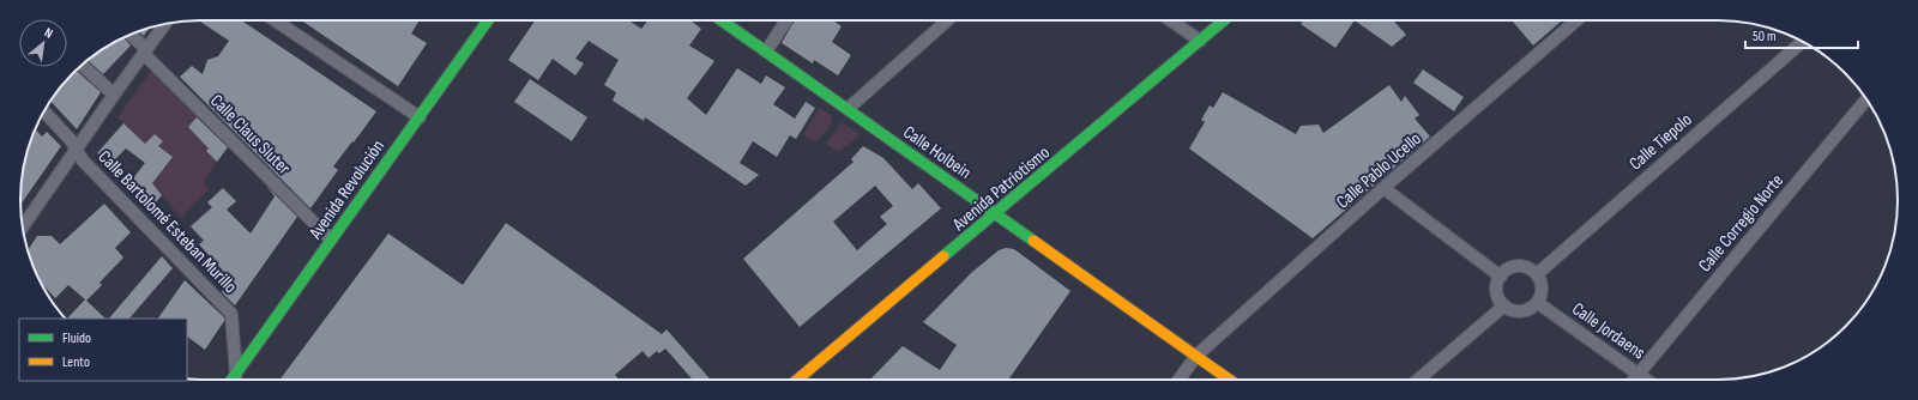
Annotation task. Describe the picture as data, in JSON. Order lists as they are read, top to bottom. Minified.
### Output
{"streets":{"main road":["Calle Holbein","Avenida Patriotismo","Avenida Revolución"],"street":["Calle Claus Sluter","Calle Tiepolo","Calle Pablo Ucello","Calle Bartolomé Esteban Murillo","Calle Corregio Norte","Calle Jordaens"]},"crossings":[["Calle Claus Sluter","Avenida Revolución"],["Calle Tiepolo","Calle Jordaens"],["Calle Holbein","Calle Pablo Ucello"],["Calle Holbein","Avenida Patriotismo"],["Avenida Revolución","Calle Bartolomé Esteban Murillo"],["Calle Corregio Norte","Calle Jordaens"]],"legend":["Fluido","Lento"],"scale_bar":"50 m","north":"top right"}
